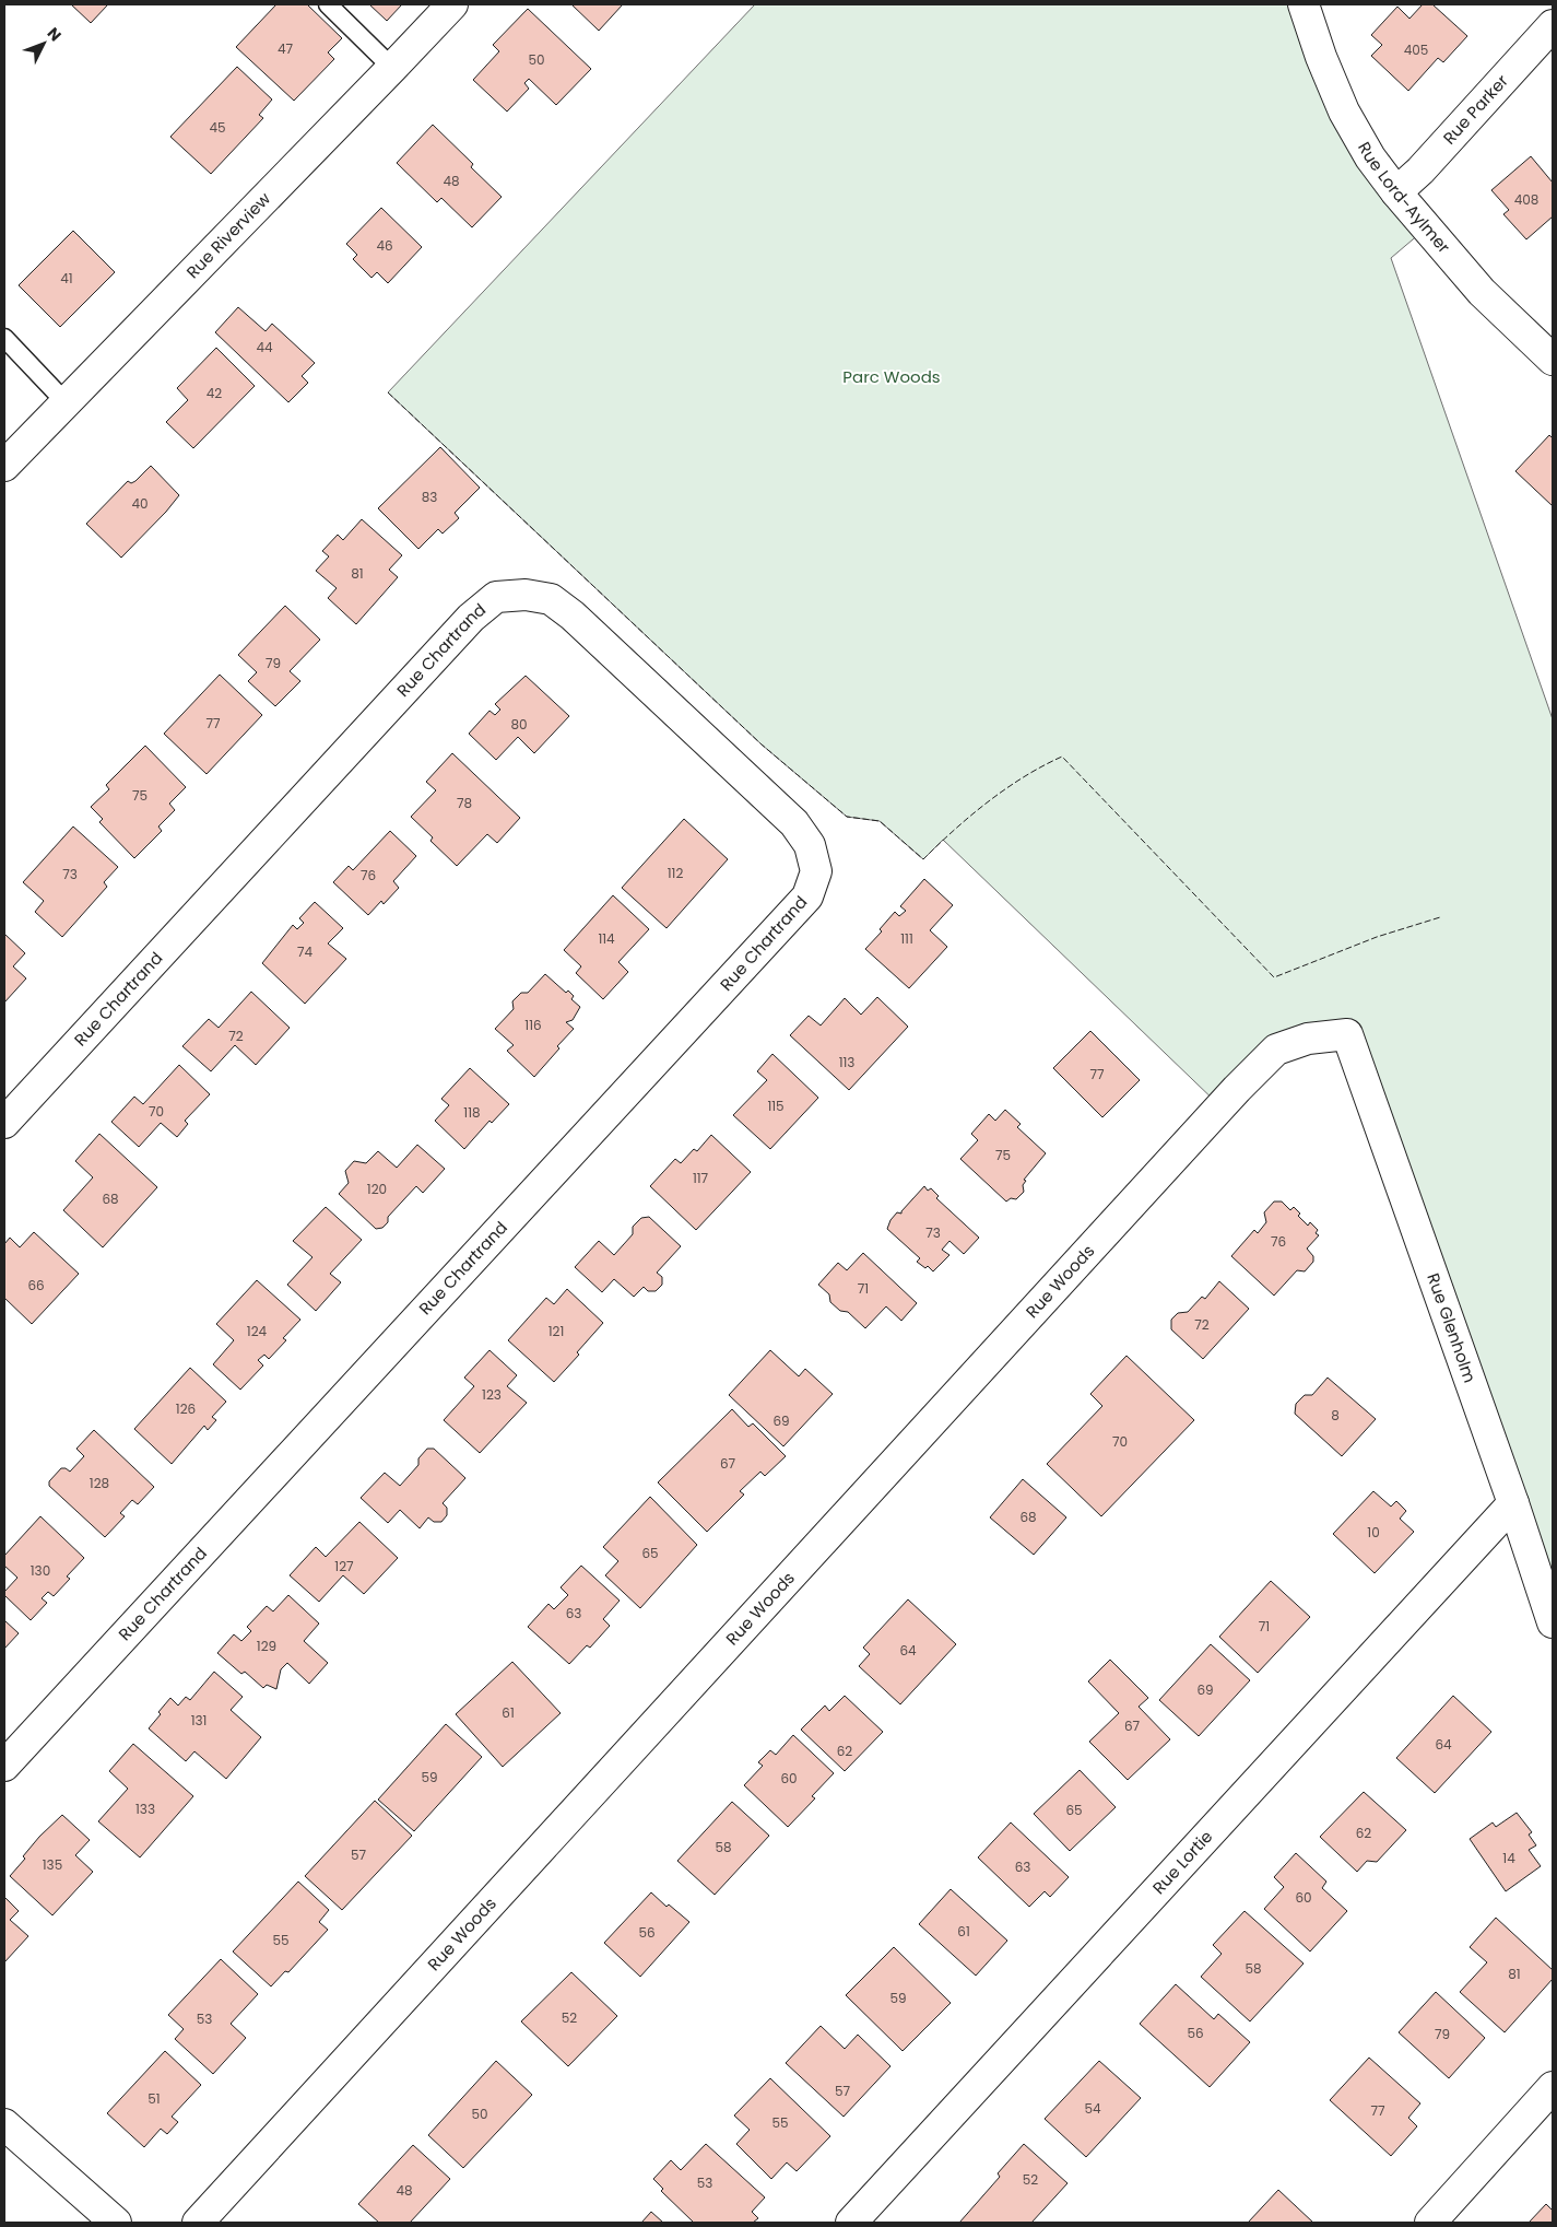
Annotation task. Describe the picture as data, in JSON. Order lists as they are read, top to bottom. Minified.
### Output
{"streets":{"street":["Rue Parker","Rue Lord-Aylmer","Rue Riverview","Rue Chartrand","Rue Woods","Rue Glenholm","Rue Lortie"]},"crossings":[["Rue Parker","Rue Lord-Aylmer"],["Rue Woods","Rue Glenholm"],["Rue Glenholm","Rue Lortie"]],"parks":["Parc Woods"],"house_numbers":["47","405","50","45","48","408","46","41","44","42","83","40","81","79","77","80","75","78","112","73","76","114","111","74","116","72","113","77","115","70","118","75","117","120","68","73","76","66","71","72","124","121","123","126","8","69","70","67","128","68","10","65","127","130","63","71","129","64","69","61","131","67","64","62","59","60","133","65","62","58","57","14","135","63","60","61","56","55","58","81","59","52","53","56","79","57","51","54","77","50","55","52","53","48"],"north":"top right"}
